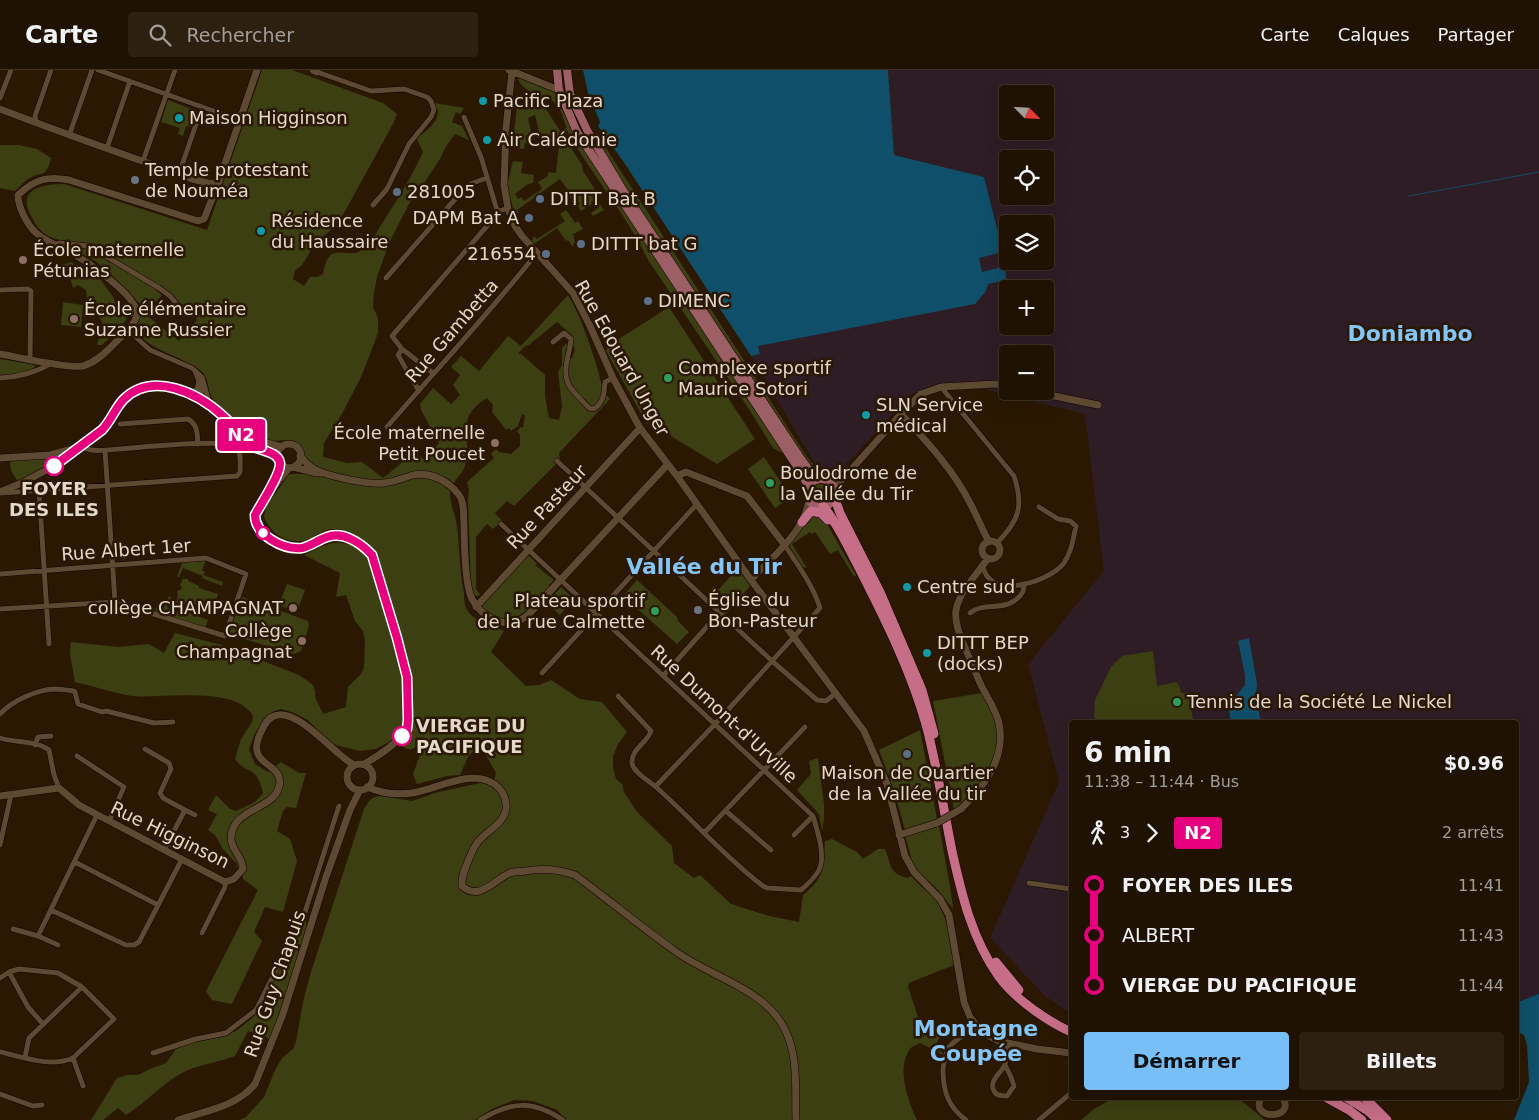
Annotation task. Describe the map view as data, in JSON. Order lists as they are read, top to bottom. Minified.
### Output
{"streets":{"street":["Rue Gambetta","Rue Edouard Unger","Rue Pasteur","Rue Albert 1er","Rue Dumont-d'Urville","Rue Higginson","Rue Guy Chapuis"]},"crossings":[["Rue Gambetta","Rue Edouard Unger"],["Rue Edouard Unger","Rue Pasteur"],["Rue Pasteur","Rue Dumont-d'Urville"],["Rue Higginson","Rue Guy Chapuis"]],"districts":["Doniambo","Vallée du Tir","Montagne Coupée"],"places":["Pacific Plaza","Maison Higginson","Air Calédonie","Temple protestant de Nouméa","281005","DITTT Bat B","DAPM Bat A","Résidence du Haussaire","DITTT bat G","216554","École maternelle Pétunias","DIMENC","École élémentaire Suzanne Russier","Complexe sportif Maurice Sotori","SLN Service médical","École maternelle Petit Poucet","FOYER DES ILES","Boulodrome de la Vallée du Tir","Centre sud","collège CHAMPAGNAT","Église du Bon-Pasteur","Plateau sportif de la rue Calmette","Collège Champagnat","DITTT BEP (docks)","Tennis de la Société Le Nickel","VIERGE DU PACIFIQUE","Maison de Quartier de la Vallée du tir"],"lines":["bus line N2"],"north":"bottom right","page":{"header":"Carte","search":"Rechercher","nav":["Carte","Calques","Partager"],"on_map":"N2","map_buttons":["+","−"],"heading":["6 min","11:38 – 11:44 · Bus","$0.96"],"legs":["3","N2","2 arrêts"],"list":[{"name":"FOYER DES ILES","value":"11:41"},{"name":"ALBERT","value":"11:43"},{"name":"VIERGE DU PACIFIQUE","value":"11:44"}],"buttons":["Démarrer","Billets"]}}
